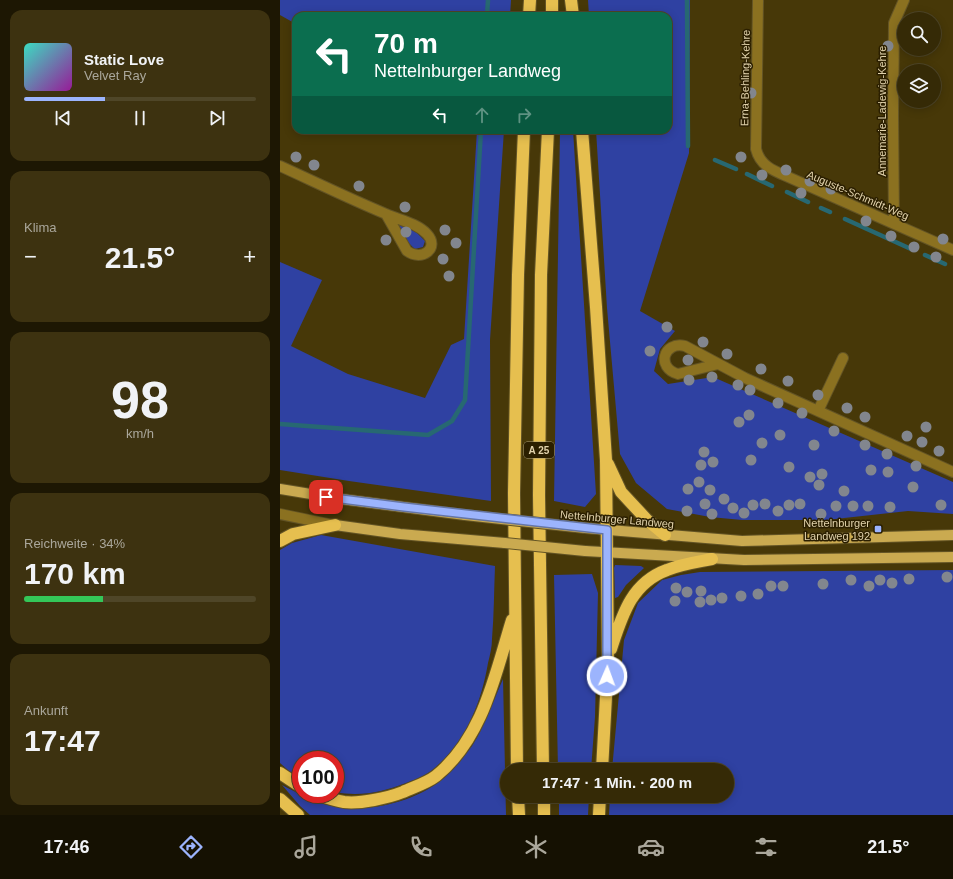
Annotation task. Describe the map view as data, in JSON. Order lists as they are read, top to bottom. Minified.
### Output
{"streets":{"highway":["A 25"],"main road":["Nettelnburger Landweg"],"street":["Erna-Behling-Kehre","Annemarie-Ladewig-Kehre","Auguste-Schmidt-Weg"]},"crossings":[["Erna-Behling-Kehre","Auguste-Schmidt-Weg"],["Annemarie-Ladewig-Kehre","Auguste-Schmidt-Weg"]],"places":{"transit":["Nettelnburger Landweg 192"]},"page":{"turn":["70 m","Nettelnburger Landweg"],"song":["Static Love","Velvet Ray"],"tile":["Klima",["98","km/h"],["Reichweite · 34%","170 km"],["Ankunft","17:47"]],"heat":["−","21.5°","+"],"limit":"100","trip":"17:47 · 1 Min. · 200 m","tabs":["17:46","21.5°"]}}
